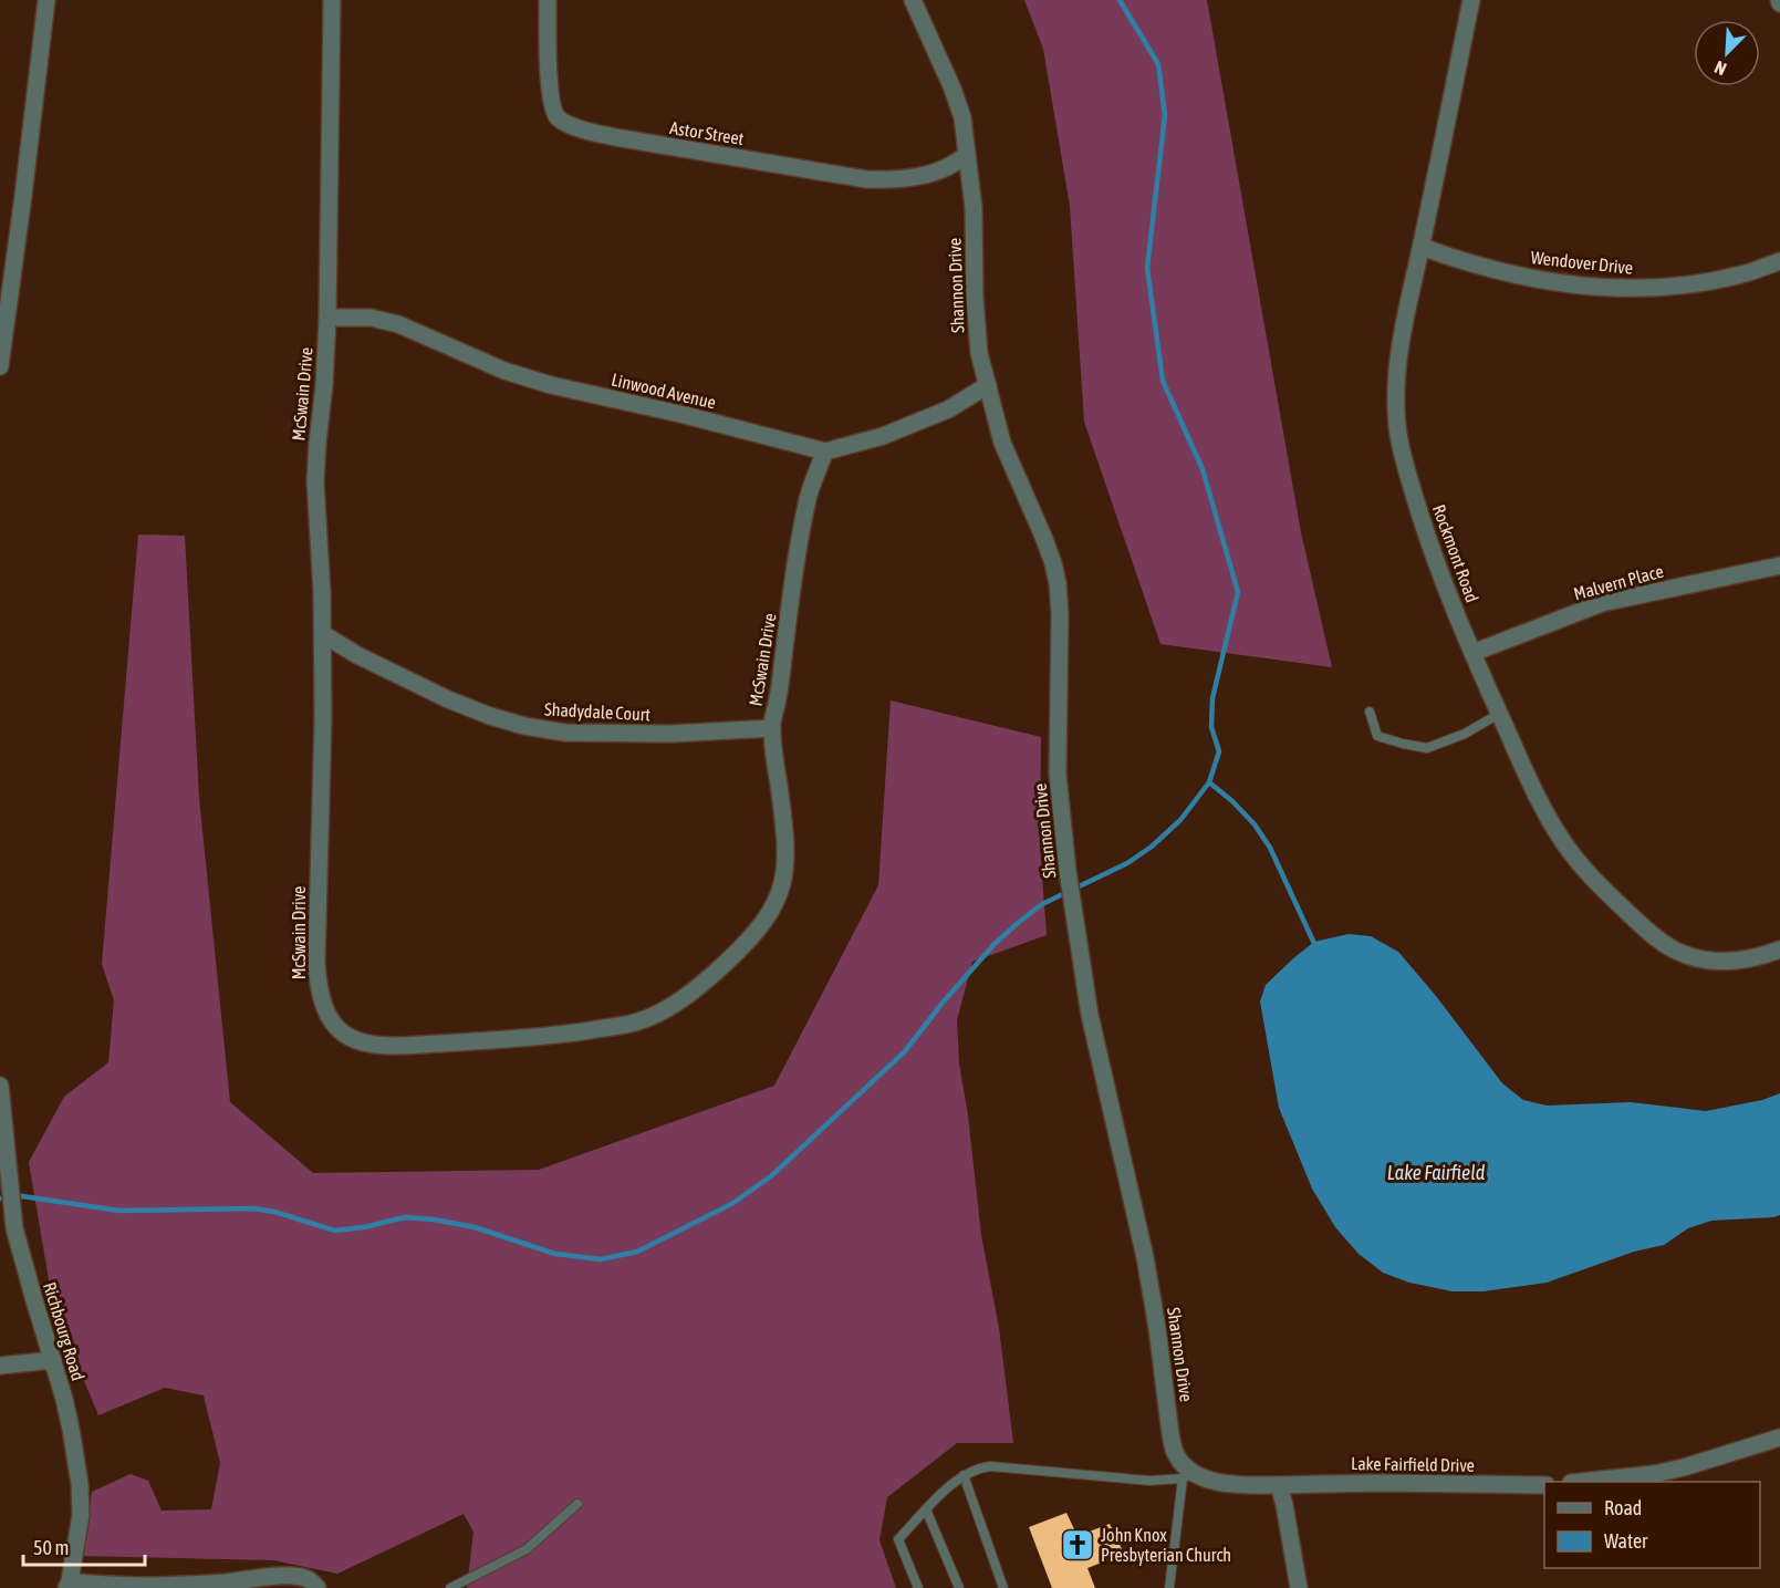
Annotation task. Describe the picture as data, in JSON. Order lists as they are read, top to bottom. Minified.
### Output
{"streets":{"street":["Astor Street","Wendover Drive","Shannon Drive","Linwood Avenue","McSwain Drive","Rockmont Road","Malvern Place","Shadydale Court","Richbourg Road","Lake Fairfield Drive"]},"crossings":[["Astor Street","Shannon Drive"],["Wendover Drive","Rockmont Road"],["Shannon Drive","Linwood Avenue"],["Linwood Avenue","McSwain Drive"],["McSwain Drive","Shadydale Court"],["Rockmont Road","Malvern Place"]],"water":["Lake Fairfield"],"places":{"church":["John Knox Presbyterian Church"]},"legend":["Road","Water"],"scale_bar":"50 m","north":"bottom left"}
